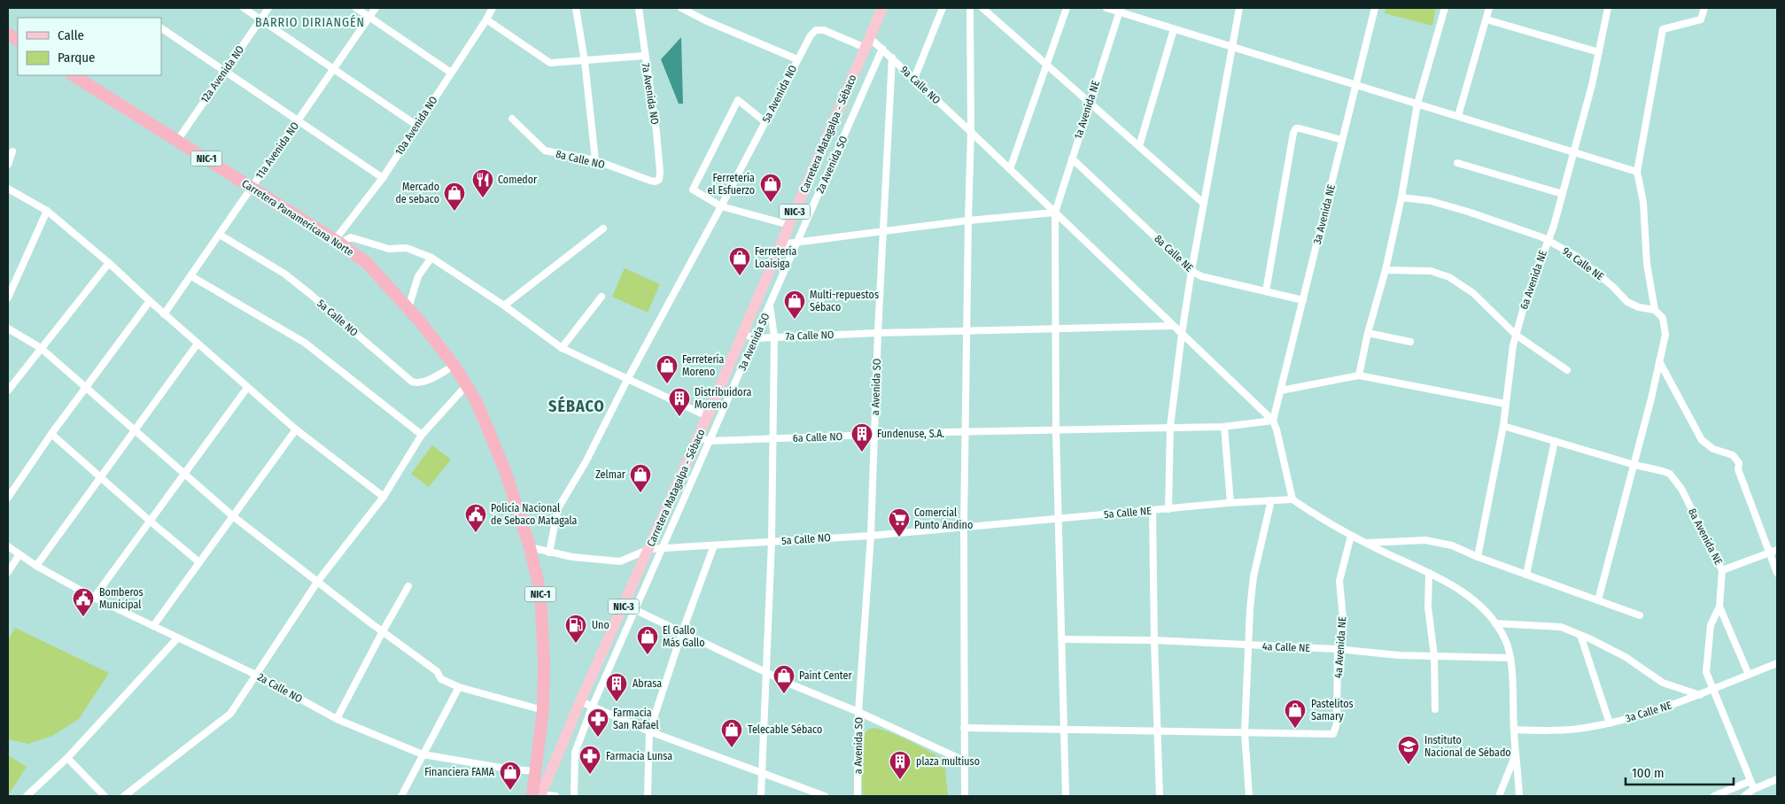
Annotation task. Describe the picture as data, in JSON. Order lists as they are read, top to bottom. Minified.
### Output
{"streets":{"highway":["NIC-1","Carretera Panamericana Norte"],"main road":["Carretera Matagalpa - Sébaco","NIC-3"],"street":["12a Avenida NO","9a Calle NO","7a Avenida NO","5a Avenida NO","1a Avenida NE","10a Avenida NO","11a Avenida NO","8a Calle NO","2a Avenida SO","3a Avenida NE","8a Calle NE","9a Calle NE","6a Avenida NE","5a Calle NO","7a Calle NO","3a Avenida SO","a Avenida SO","6a Calle NO","5a Calle NE","8a Avenida NE","4a Calle NE","4a Avenida NE","2a Calle NO","3a Calle NE"]},"crossings":[["12a Avenida NO","Carretera Panamericana Norte"],["9a Calle NO","5a Avenida NO"],["9a Calle NO","1a Avenida NE"],["9a Calle NO","Carretera Matagalpa - Sébaco"],["9a Calle NO","2a Avenida SO"],["9a Calle NO","3a Avenida NE"],["9a Calle NO","7a Calle NO"],["9a Calle NO","a Avenida SO"],["9a Calle NO","6a Calle NO"],["7a Avenida NO","8a Calle NO"],["5a Avenida NO","Carretera Matagalpa - Sébaco"],["1a Avenida NE","8a Calle NE"],["1a Avenida NE","7a Calle NO"],["1a Avenida NE","6a Calle NO"],["1a Avenida NE","5a Calle NE"],["1a Avenida NE","4a Calle NE"],["10a Avenida NO","Carretera Panamericana Norte"],["Carretera Matagalpa - Sébaco","Carretera Panamericana Norte"],["Carretera Matagalpa - Sébaco","5a Calle NO"],["Carretera Matagalpa - Sébaco","7a Calle NO"],["Carretera Matagalpa - Sébaco","6a Calle NO"],["11a Avenida NO","Carretera Panamericana Norte"],["11a Avenida NO","5a Calle NO"],["2a Avenida SO","3a Avenida SO"],["3a Avenida NE","8a Calle NE"],["3a Avenida NE","6a Calle NO"],["Carretera Panamericana Norte","5a Calle NO"],["Carretera Panamericana Norte","2a Calle NO"],["9a Calle NE","6a Avenida NE"],["6a Avenida NE","8a Avenida NE"],["5a Calle NO","3a Avenida SO"],["5a Calle NO","a Avenida SO"],["5a Calle NO","5a Calle NE"],["7a Calle NO","3a Avenida SO"],["7a Calle NO","a Avenida SO"],["3a Avenida SO","6a Calle NO"],["a Avenida SO","6a Calle NO"],["8a Avenida NE","3a Calle NE"],["4a Calle NE","4a Avenida NE"]],"districts":["BARRIO DIRIANGÉN","SÉBACO"],"places":{"restaurant":["Comedor"],"shop":["Ferretería el Esfuerzo","Mercado de sebaco","Ferretería Loaisiga","Multi-repuestos Sébaco","Ferretería Moreno","Zelmar","El Gallo Más Gallo","Paint Center","Pastelitos Samary","Telecable Sébaco","Financiera FAMA"],"building":["Distribuidora Moreno","Fundenuse, S.A.","Abrasa","plaza multiuso"],"public building":["Policía Nacional de Sebaco Matagala","Bomberos Municipal"],"supermarket":["Comercial Punto Andino"],"fuel station":["Uno"],"pharmacy":["Farmacia San Rafael","Farmacia Lunsa"],"school or university":["Instituto Nacional de Sébado"]},"legend":["Calle","Parque"],"scale_bar":"100 m"}
